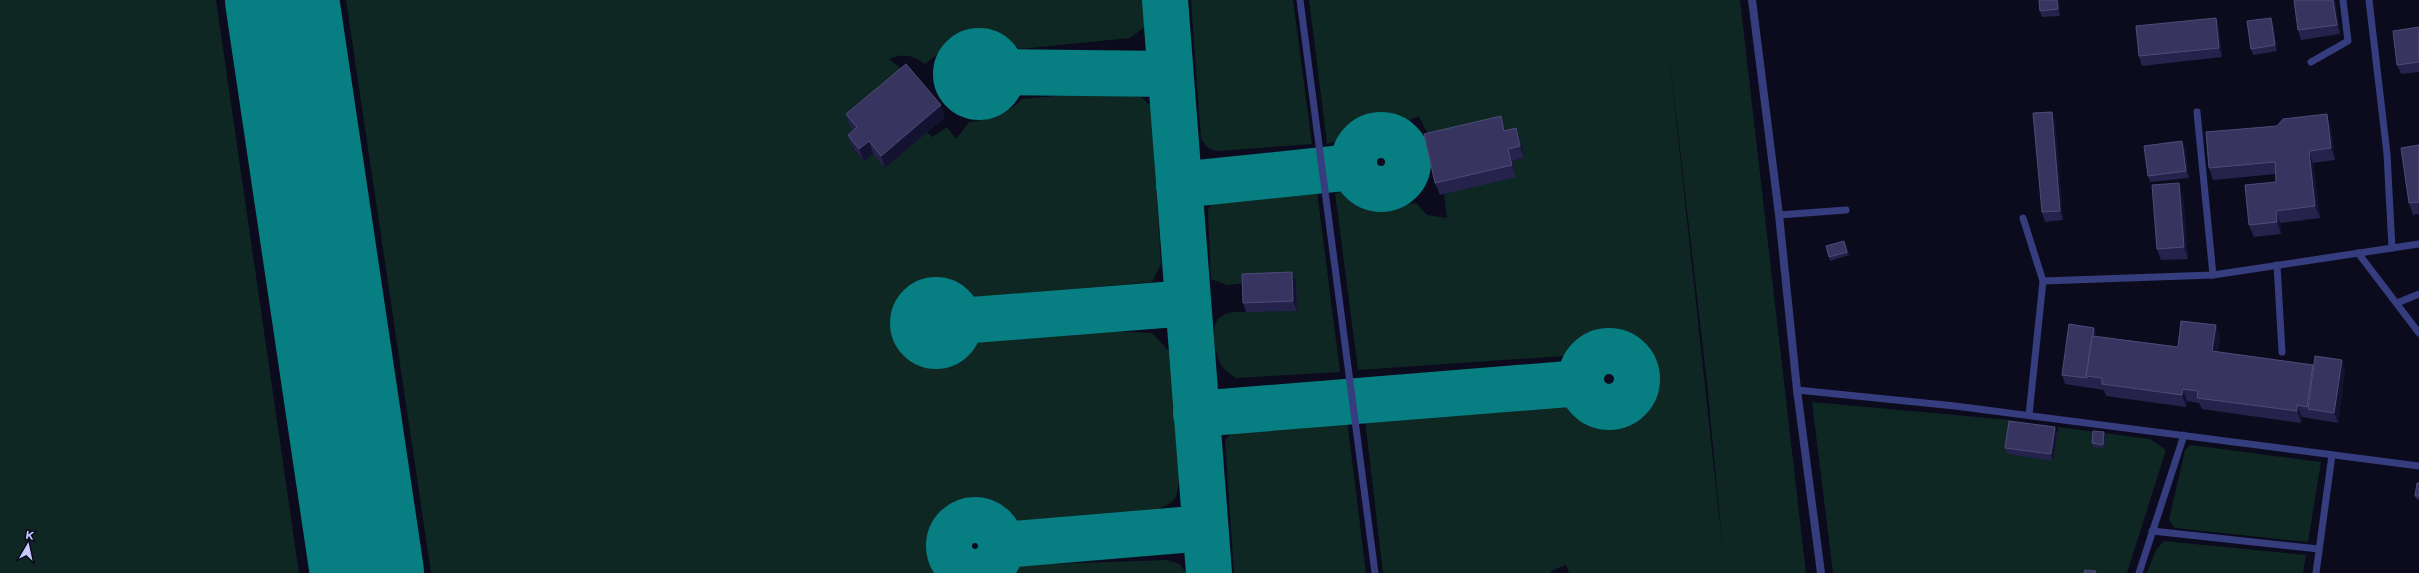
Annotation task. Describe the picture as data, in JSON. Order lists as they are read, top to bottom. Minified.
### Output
{"north":"top"}
